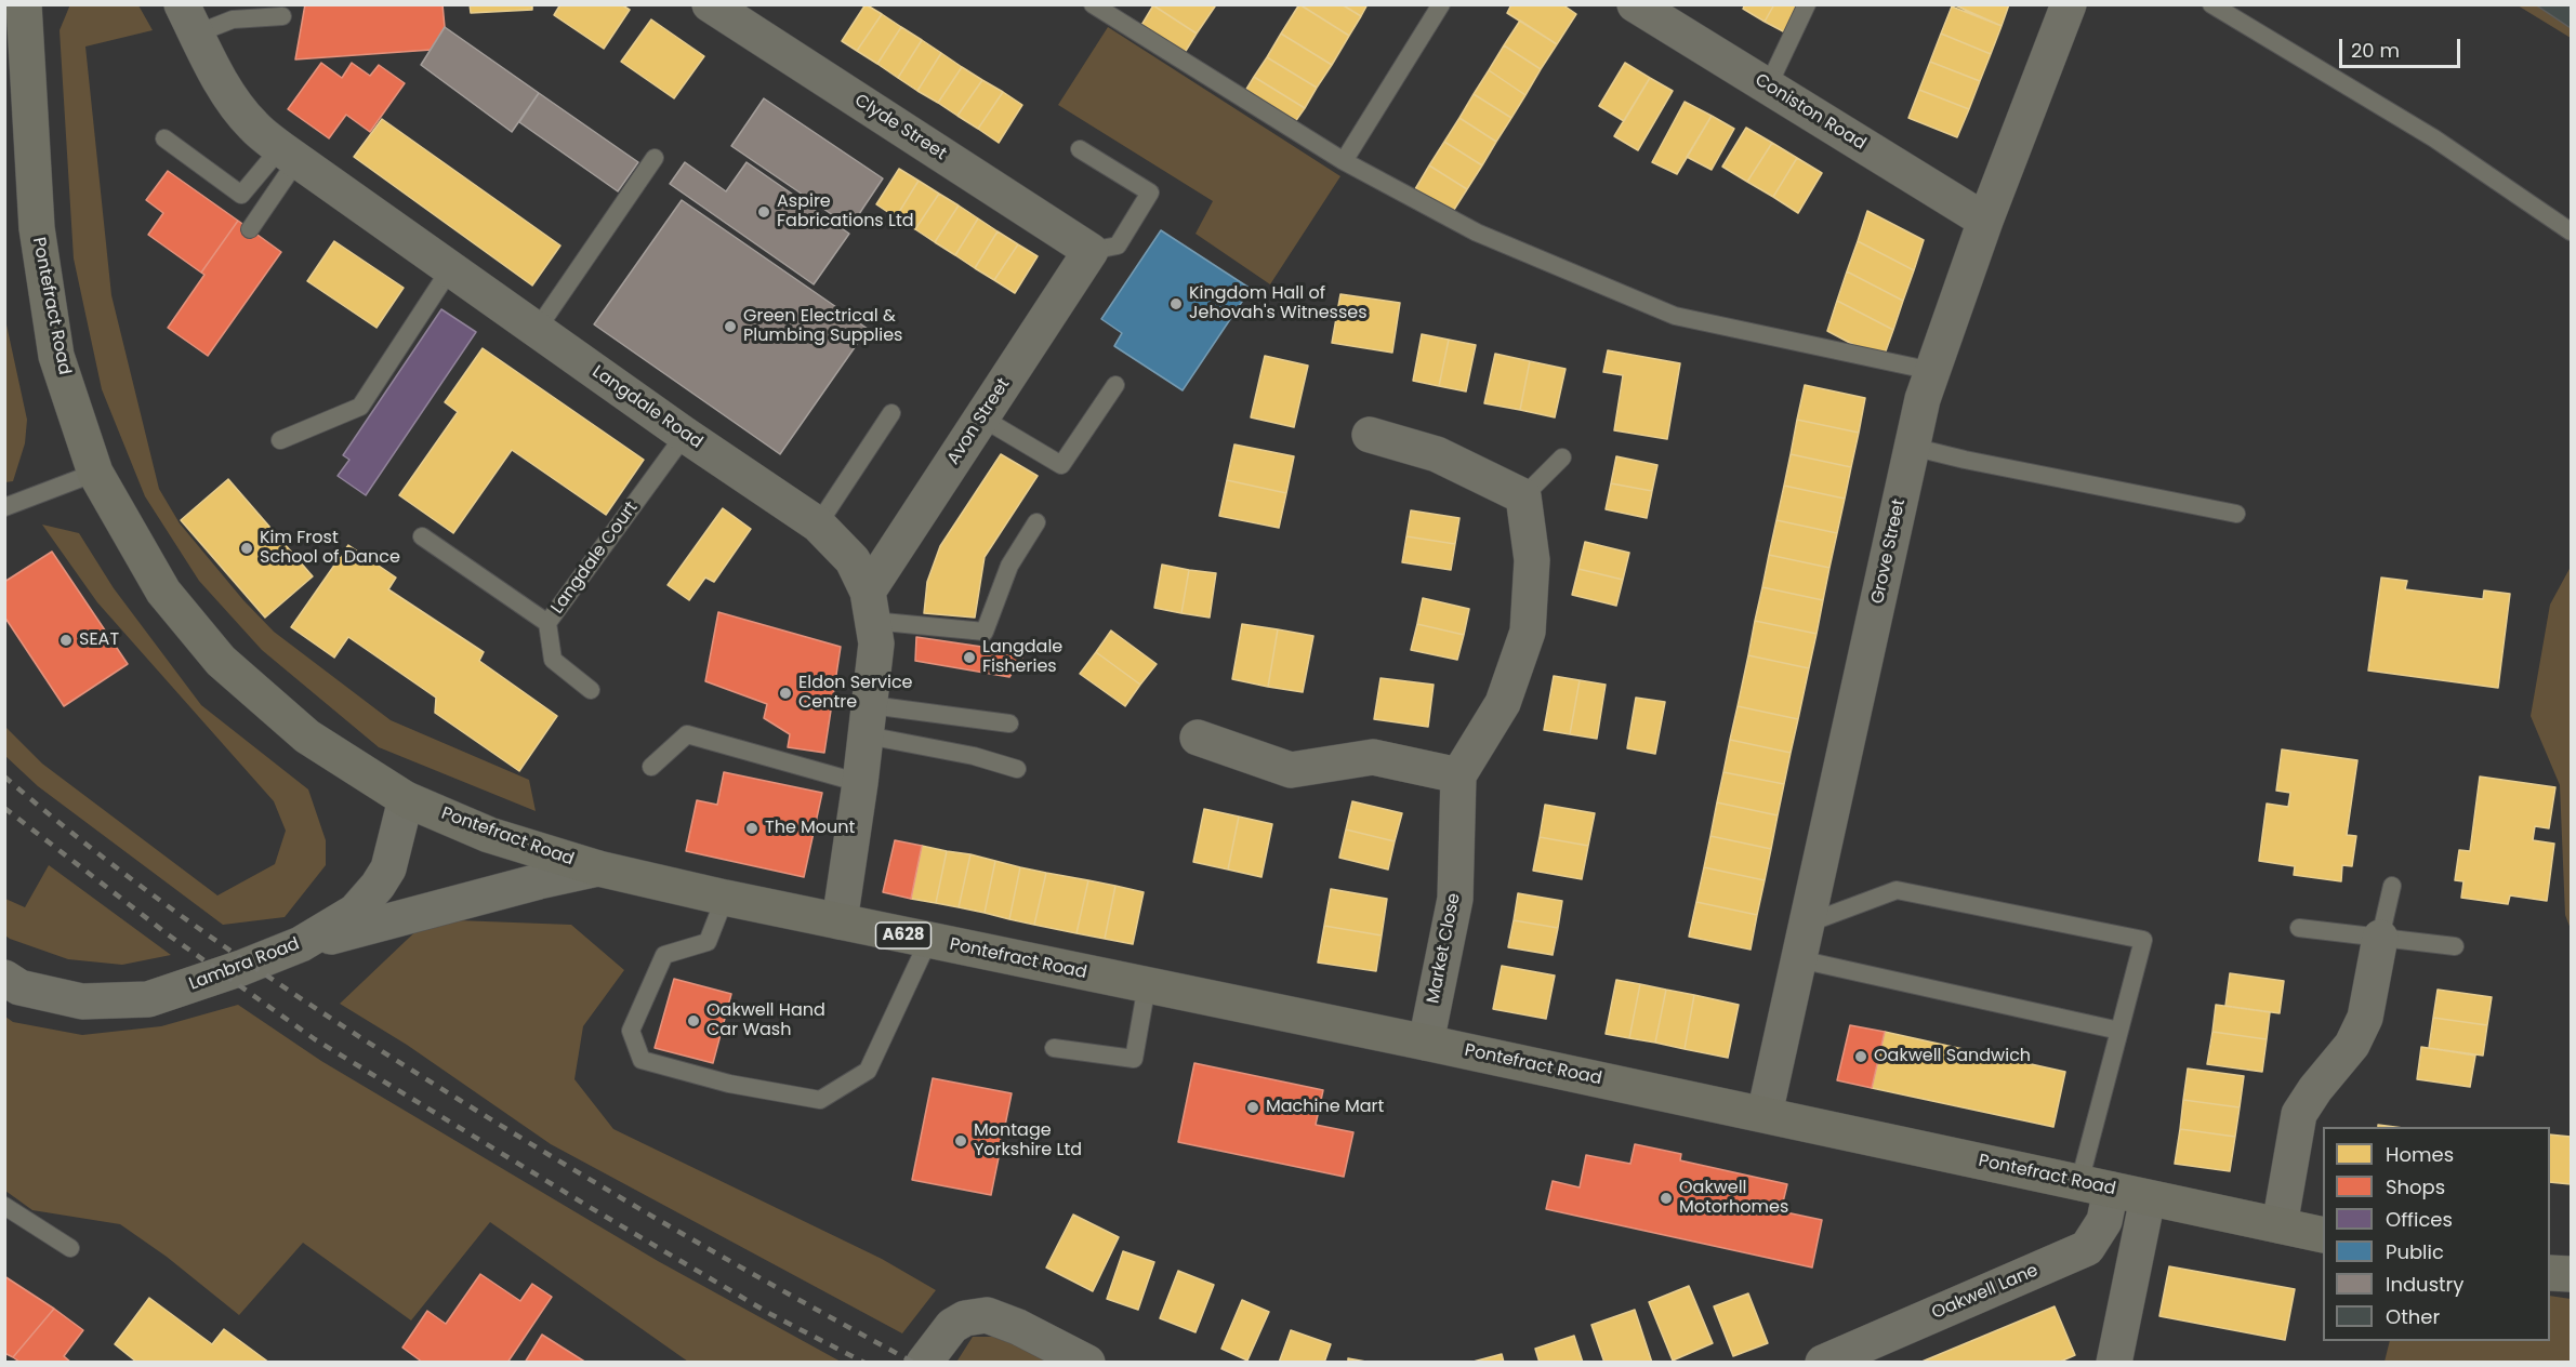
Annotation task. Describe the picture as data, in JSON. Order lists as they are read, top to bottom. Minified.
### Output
{"streets":{"highway":["Pontefract Road","A628"],"street":["Coniston Road","Clyde Street","Langdale Road","Avon Street","Grove Street","Market Close","Lambra Road","Oakwell Lane"],"lane":["Langdale Court"]},"crossings":[["Coniston Road","Grove Street"],["Clyde Street","Avon Street"],["Pontefract Road","Langdale Road"],["Pontefract Road","Grove Street"],["Pontefract Road","Market Close"],["Pontefract Road","Lambra Road"],["Pontefract Road","Oakwell Lane"],["Langdale Road","Avon Street"],["Langdale Road","Langdale Court"]],"places":["Aspire Fabrications Ltd","Kingdom Hall of Jehovah's Witnesses","Green Electrical & Plumbing Supplies","Kim Frost School of Dance","SEAT","Langdale Fisheries","Eldon Service Centre","The Mount","Oakwell Hand Car Wash","Oakwell Sandwich","Machine Mart","Montage Yorkshire Ltd","Oakwell Motorhomes"],"legend":["Homes","Shops","Offices","Public","Industry","Other"],"scale_bar":"20 m"}
